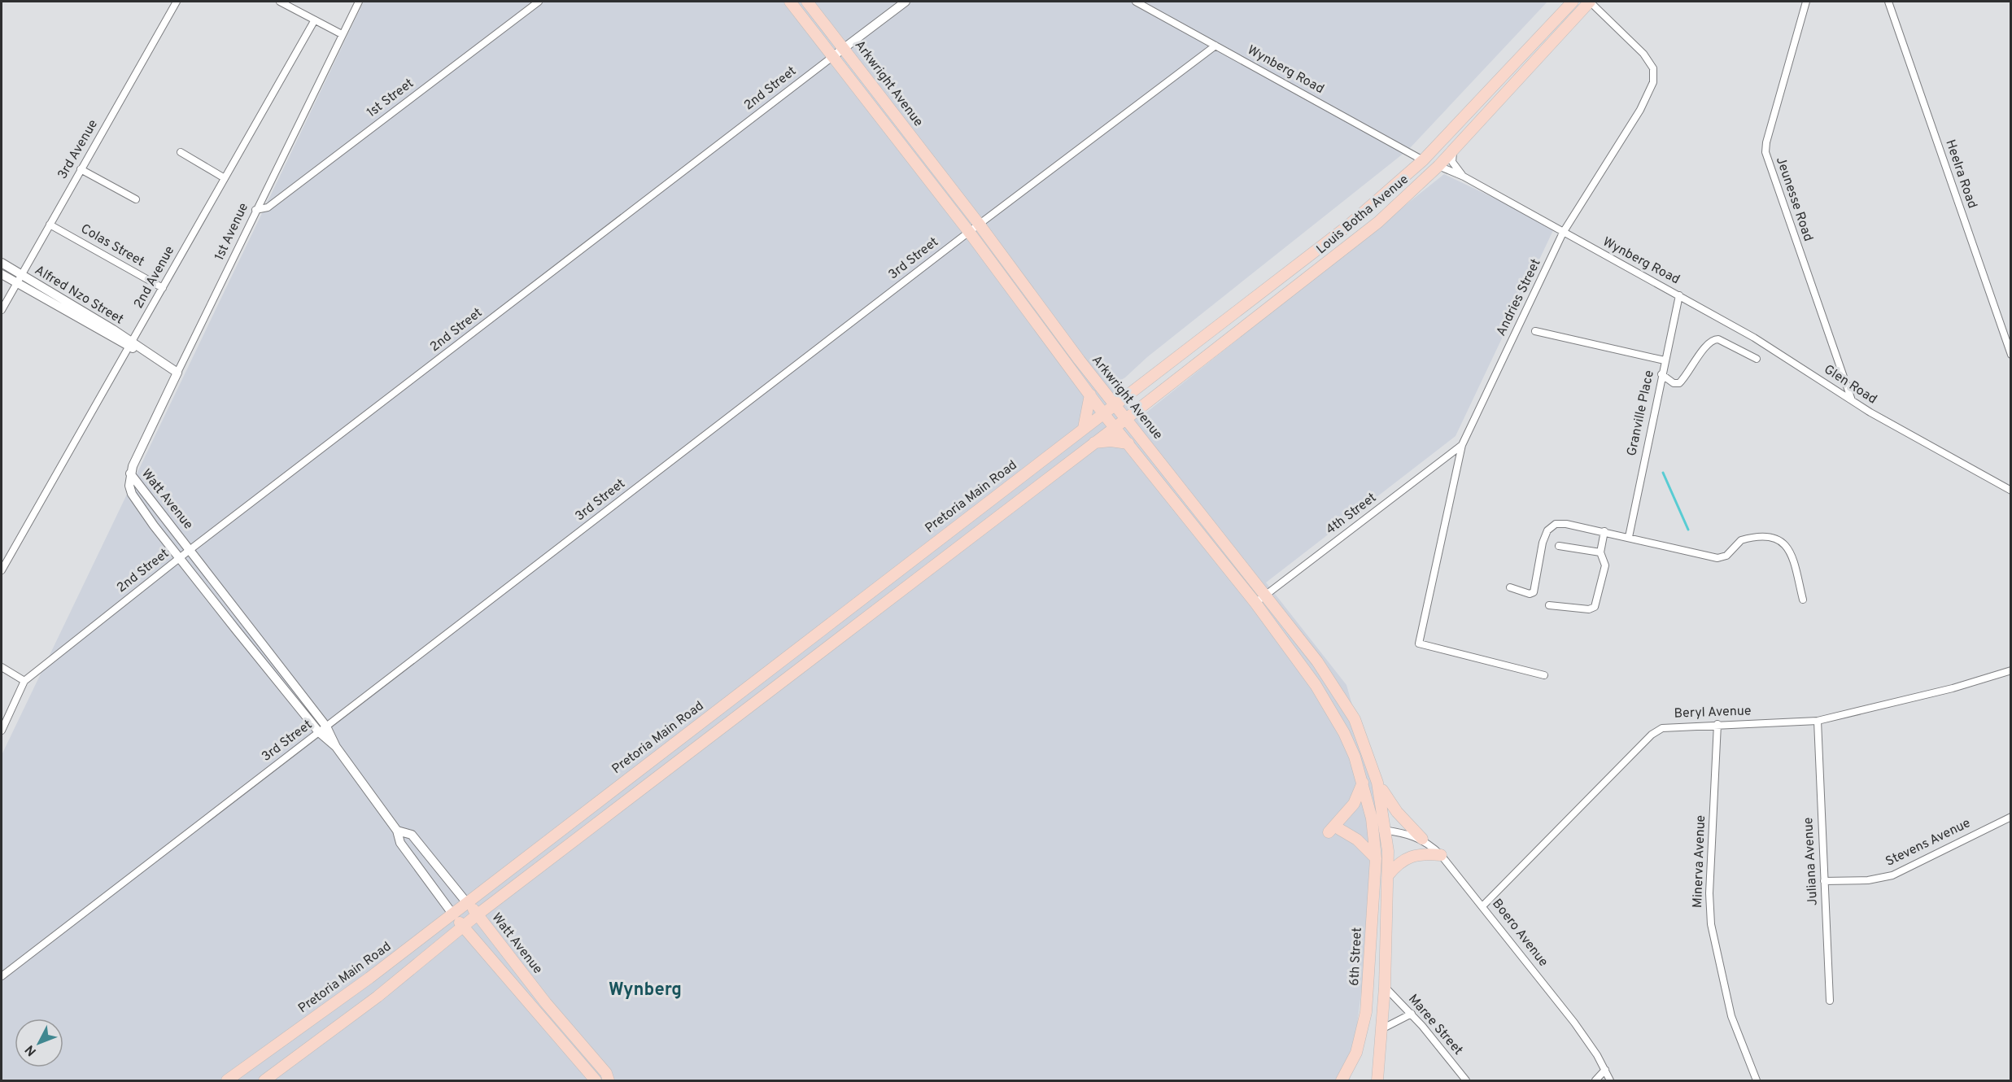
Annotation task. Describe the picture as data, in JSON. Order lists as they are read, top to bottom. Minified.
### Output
{"streets":{"main road":["Arkwright Avenue","Louis Botha Avenue","Pretoria Main Road","Watt Avenue","6th Street"],"street":["Wynberg Road","2nd Street","1st Street","3rd Avenue","Heelra Road","Jeunesse Road","1st Avenue","Colas Street","3rd Street","2nd Avenue","Alfred Nzo Street","Andries Street","Glen Road","Granville Place","4th Street","Beryl Avenue","Stevens Avenue","Minerva Avenue","Juliana Avenue","Boero Avenue","Maree Street"]},"crossings":[["Wynberg Road","Louis Botha Avenue"],["Wynberg Road","3rd Street"],["Wynberg Road","Andries Street"],["Wynberg Road","Glen Road"],["Wynberg Road","Granville Place"],["Arkwright Avenue","2nd Street"],["Arkwright Avenue","Louis Botha Avenue"],["Arkwright Avenue","3rd Street"],["Arkwright Avenue","Pretoria Main Road"],["Arkwright Avenue","4th Street"],["Arkwright Avenue","Boero Avenue"],["Arkwright Avenue","6th Street"],["Arkwright Avenue","Maree Street"],["2nd Street","Watt Avenue"],["1st Street","1st Avenue"],["3rd Avenue","Colas Street"],["3rd Avenue","Alfred Nzo Street"],["Jeunesse Road","Glen Road"],["Louis Botha Avenue","Andries Street"],["Louis Botha Avenue","Pretoria Main Road"],["1st Avenue","Alfred Nzo Street"],["1st Avenue","Watt Avenue"],["Colas Street","2nd Avenue"],["3rd Street","Watt Avenue"],["2nd Avenue","Alfred Nzo Street"],["Andries Street","4th Street"],["Glen Road","Granville Place"],["Pretoria Main Road","Watt Avenue"],["Beryl Avenue","Minerva Avenue"],["Beryl Avenue","Juliana Avenue"],["Beryl Avenue","Boero Avenue"],["Stevens Avenue","Juliana Avenue"],["Boero Avenue","6th Street"]],"districts":["Wynberg"],"north":"bottom left"}
